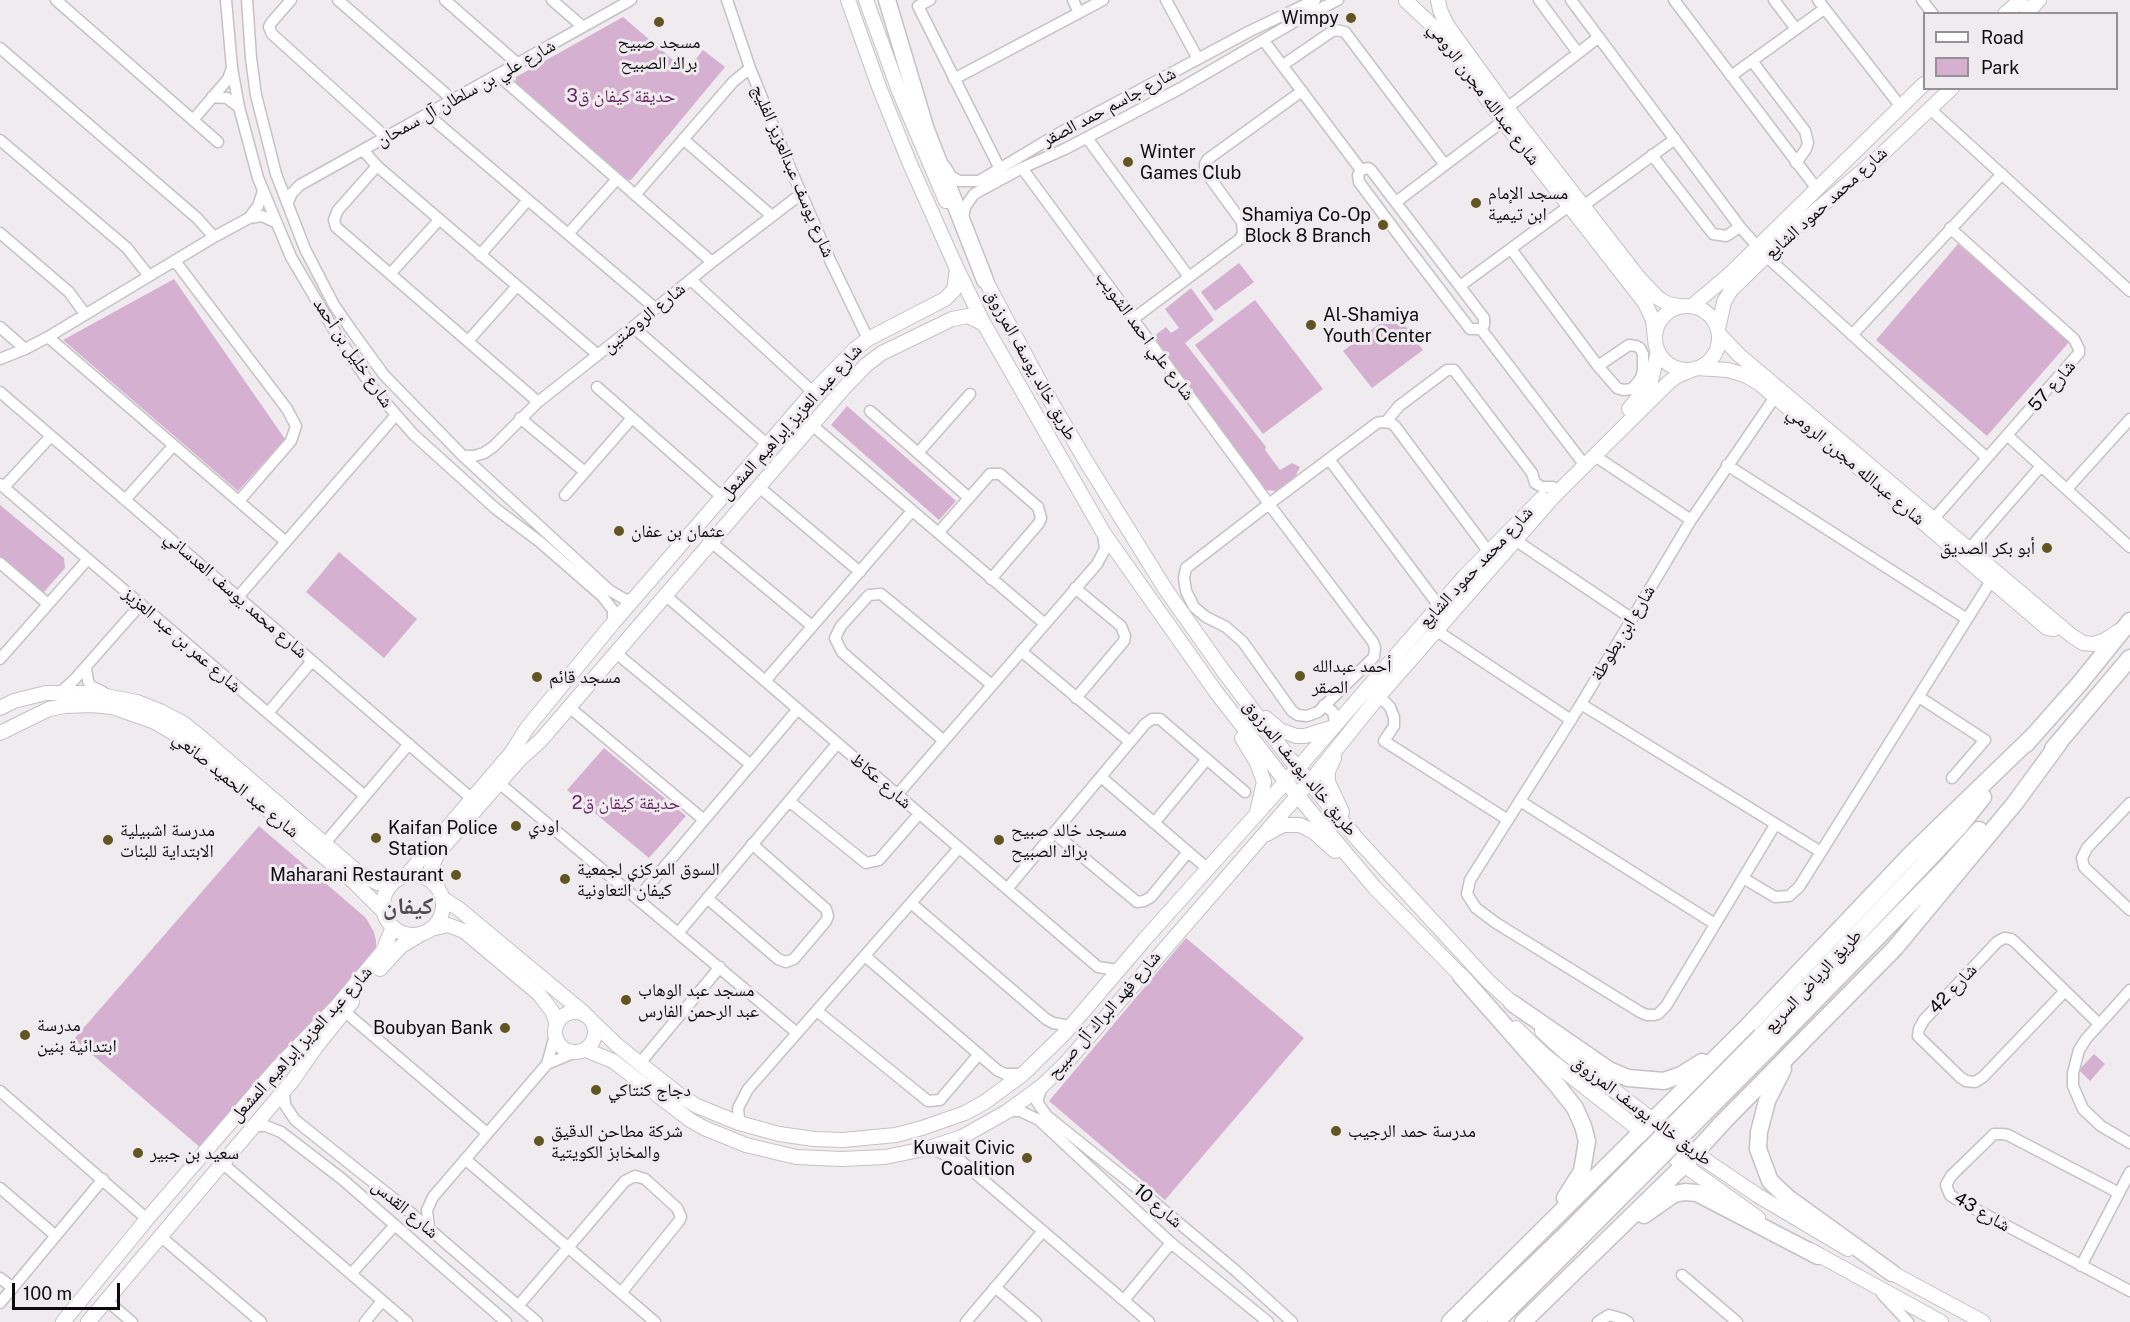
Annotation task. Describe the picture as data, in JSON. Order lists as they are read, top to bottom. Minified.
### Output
{"streets":{"highway":["طريق الرياض السريع"],"main road":["شارع عبدالله مجرن الرومي","شارع محمد حمود الشايع","طريق خالد يوسف المرزوق","شارع عبد العزيز إبراهيم المشعل","شارع عبد الحميد صانعي","شارع فهد البراك آل صبيح"],"street":["شارع علي بن سلطان آل سمحان","شارع جاسم حمد الصقر","شارع يوسف عبدالعزيز الفليج","شارع الروضتين","شارع علي احمد الشويب","شارع خليل بن أحمد","شارع 57","شارع محمد يوسف العدساني","شارع ابن بطوطة","شارع عمر بن عبد العزيز","شارع عكاظ","شارع 42","شارع 10","شارع القدس","شارع 43"]},"crossings":[["شارع علي بن سلطان آل سمحان","شارع خليل بن أحمد"],["شارع عبدالله مجرن الرومي","شارع محمد حمود الشايع"],["شارع عبدالله مجرن الرومي","شارع 57"],["شارع عبدالله مجرن الرومي","شارع ابن بطوطة"],["شارع عبدالله مجرن الرومي","طريق الرياض السريع"],["شارع جاسم حمد الصقر","شارع علي احمد الشويب"],["شارع يوسف عبدالعزيز الفليج","شارع الروضتين"],["شارع يوسف عبدالعزيز الفليج","شارع عبد العزيز إبراهيم المشعل"],["شارع محمد حمود الشايع","طريق خالد يوسف المرزوق"],["شارع محمد حمود الشايع","شارع فهد البراك آل صبيح"],["شارع الروضتين","شارع خليل بن أحمد"],["شارع خليل بن أحمد","شارع عبد العزيز إبراهيم المشعل"],["طريق خالد يوسف المرزوق","شارع عبد العزيز إبراهيم المشعل"],["طريق خالد يوسف المرزوق","شارع فهد البراك آل صبيح"],["شارع عبد العزيز إبراهيم المشعل","شارع محمد يوسف العدساني"],["شارع عبد العزيز إبراهيم المشعل","شارع عكاظ"],["شارع عبد العزيز إبراهيم المشعل","شارع عبد الحميد صانعي"],["شارع عبد العزيز إبراهيم المشعل","شارع فهد البراك آل صبيح"],["شارع عبد العزيز إبراهيم المشعل","شارع القدس"],["شارع عبد الحميد صانعي","شارع فهد البراك آل صبيح"],["شارع فهد البراك آل صبيح","شارع 10"]],"districts":["كيفان"],"parks":["حديقة كيفان ق3","حديقة كيقان ق2"],"places":["Wimpy","مسجد صبيح براك الصبيح","Winter Games Club","مسجد الإمام ابن تيمية","Shamiya Co-Op Block 8 Branch","Al-Shamiya Youth Center","عثمان بن عفان","أبو بكر الصديق","أحمد عبدالله الصقر","مسجد قائم","اودي","Kaifan Police Station","مدرسة اشبيلية الابتداية للبنات","مسجد خالد صبيح براك الصبيح","Maharani Restaurant","السوق المركزي لجمعية كيفان التعاونية","مسجد عبد الوهاب عبد الرحمن الفارس","Boubyan Bank","مدرسة ابتدائية بنين","دجاج كنتاكي","مدرسة حمد الرجيب","شركة مطاحن الدقيق والمخابز الكويتية","سعيد بن جبير","Kuwait Civic Coalition"],"legend":["Road","Park"],"scale_bar":"100 m"}
